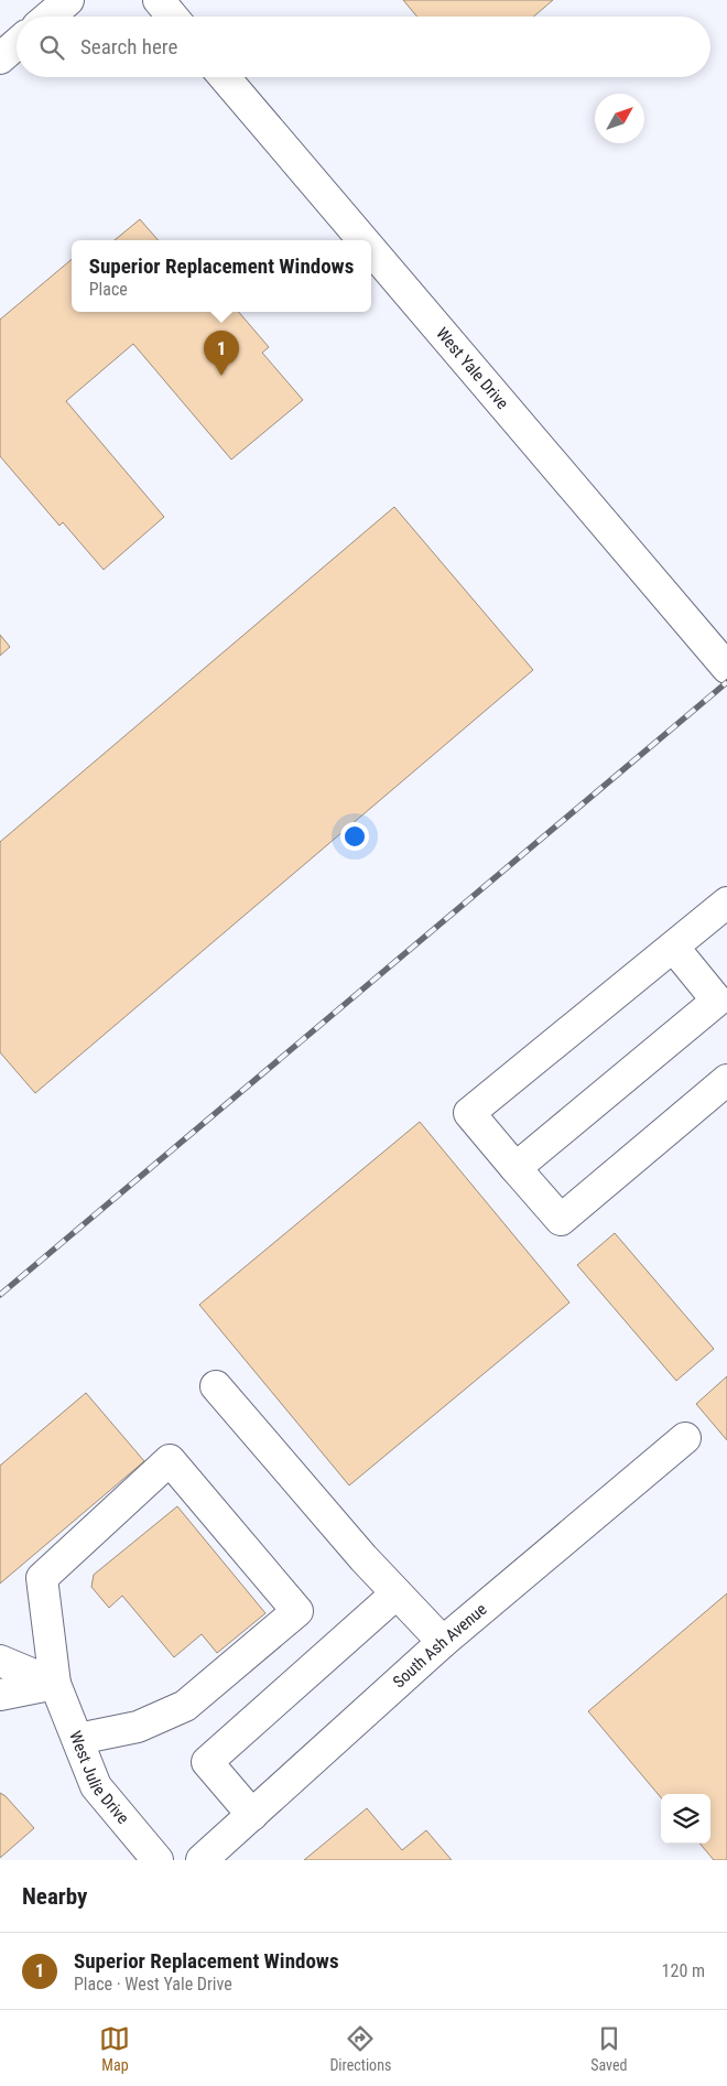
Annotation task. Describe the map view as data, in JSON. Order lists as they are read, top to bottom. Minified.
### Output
{"streets":{"street":["West Yale Drive","South Ash Avenue","West Julie Drive"]},"north":"top right","page":{"search":"Search here","popup":["Superior Replacement Windows","Place"],"pins":"1","heading":"Nearby","list":[{"mark":"1","name":"Superior Replacement Windows","note":"Place · West Yale Drive","value":"120 m"}],"nav":["Map","Directions","Saved"]}}
